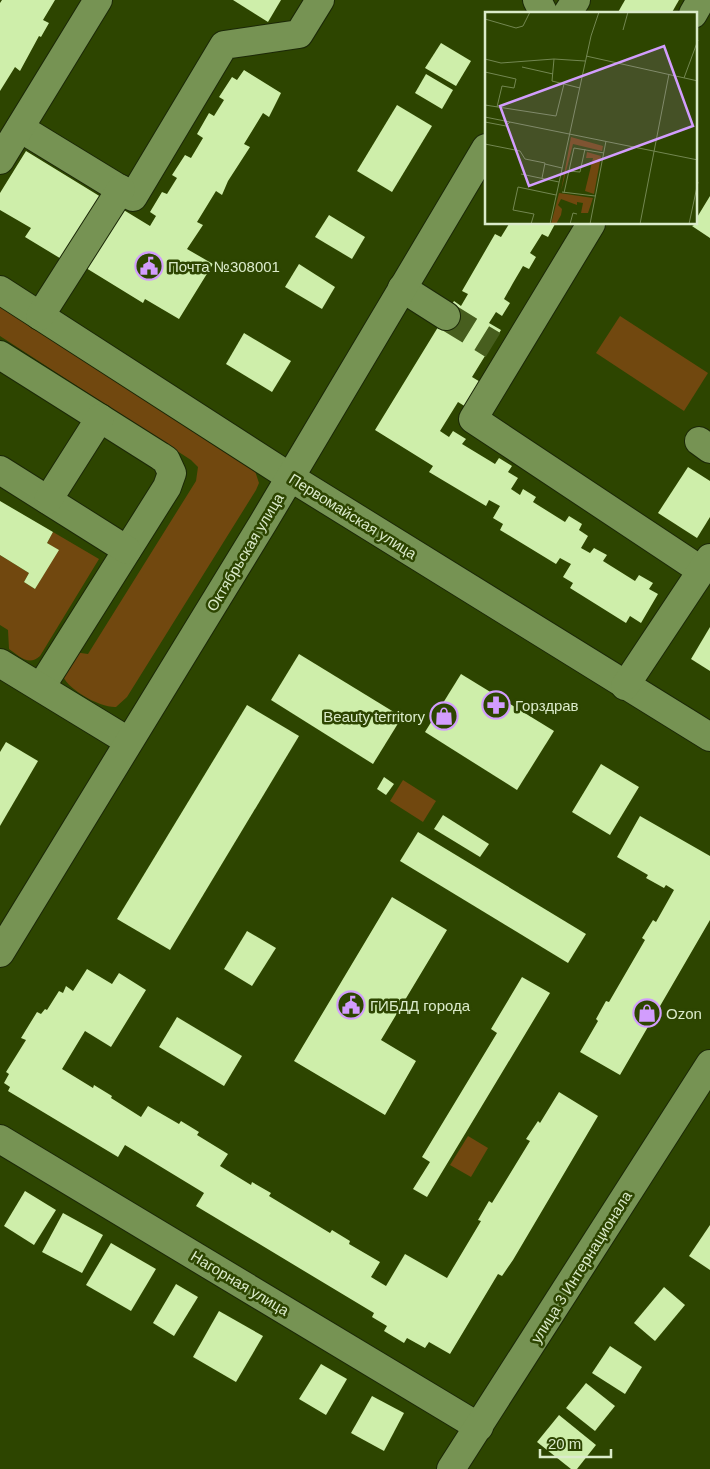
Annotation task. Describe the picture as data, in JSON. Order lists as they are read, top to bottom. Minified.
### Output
{"streets":{"street":["Первомайская улица","Октябрьская улица","улица 3 Интернационала","Нагорная улица"]},"crossings":[["Первомайская улица","Октябрьская улица"],["улица 3 Интернационала","Нагорная улица"]],"places":{"public building":["Почта №308001","ГИБДД города"],"pharmacy":["Горздрав"],"shop":["Beauty territory","Ozon"]},"scale_bar":"20 m"}
